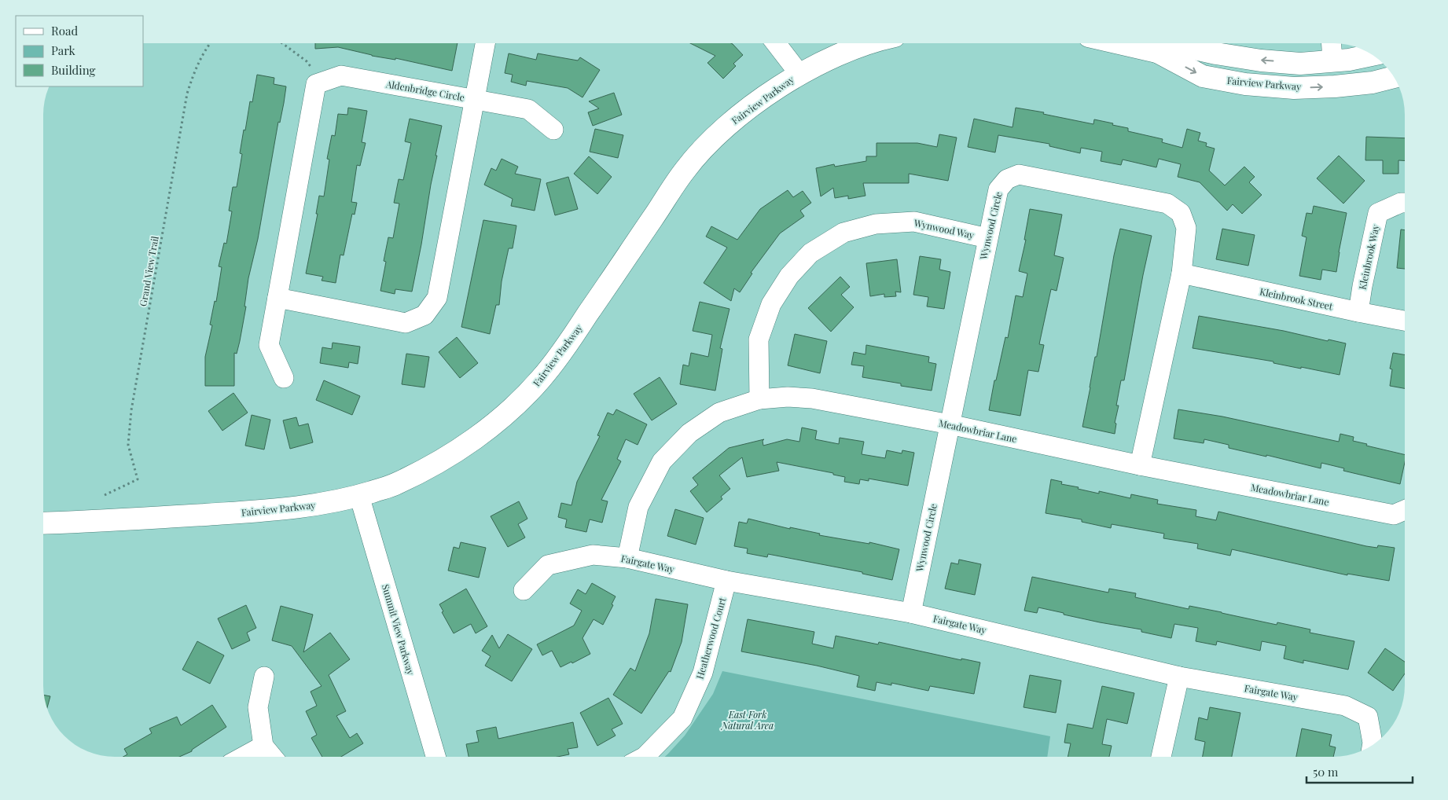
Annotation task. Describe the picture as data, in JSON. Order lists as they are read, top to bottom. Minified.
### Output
{"streets":{"main road":["Fairview Parkway"],"street":["Aldenbridge Circle","Wynwood Circle","Wynwood Way","Kleinbrook Way","Kleinbrook Street","Meadowbriar Lane","Fairgate Way","Summit View Parkway","Heatherwood Court"],"path":["Grand View Trail"]},"crossings":[["Fairview Parkway","Summit View Parkway"],["Wynwood Circle","Wynwood Way"],["Wynwood Circle","Kleinbrook Street"],["Wynwood Circle","Meadowbriar Lane"],["Wynwood Circle","Fairgate Way"],["Wynwood Way","Meadowbriar Lane"],["Kleinbrook Way","Kleinbrook Street"],["Meadowbriar Lane","Fairgate Way"],["Fairgate Way","Heatherwood Court"]],"parks":["East Fork Natural Area"],"legend":["Road","Park","Building"],"scale_bar":"50 m"}
